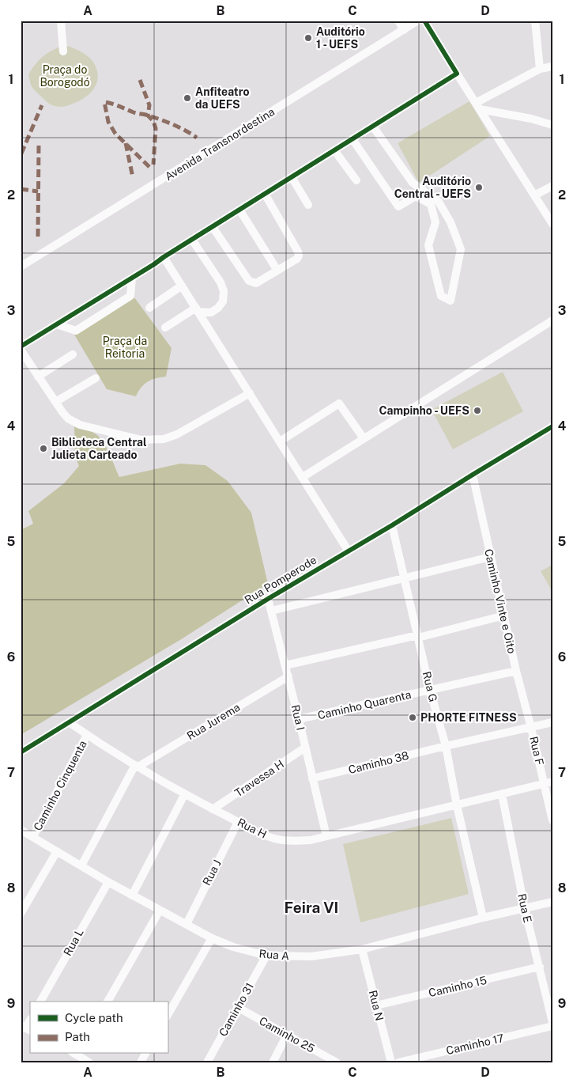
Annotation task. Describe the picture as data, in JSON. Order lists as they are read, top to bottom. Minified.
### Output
{"streets":{"street":["Avenida Transnordestina","Rua Pomperode","Caminho Vinte e Oito","Rua G","Caminho Quarenta","Rua I","Rua Jurema","Rua F","Caminho 38","Travessa H","Caminho Cinquenta","Rua H","Rua J","Rua E","Rua L","Rua A","Caminho 15","Rua N","Caminho 31","Caminho 25","Caminho 17"]},"crossings":[["Rua Pomperode","Caminho Vinte e Oito"],["Rua Pomperode","Rua G"],["Rua Pomperode","Rua I"],["Rua Pomperode","Rua H"],["Caminho Vinte e Oito","Caminho Quarenta"],["Caminho Vinte e Oito","Rua F"],["Caminho Vinte e Oito","Caminho 38"],["Rua G","Caminho Quarenta"],["Rua G","Caminho 38"],["Rua G","Rua H"],["Rua G","Rua A"],["Caminho Quarenta","Rua I"],["Rua I","Rua Jurema"],["Rua I","Caminho 38"],["Rua I","Travessa H"],["Rua I","Rua H"],["Rua Jurema","Rua H"],["Rua F","Caminho 38"],["Rua F","Rua H"],["Travessa H","Rua H"],["Caminho Cinquenta","Rua H"],["Caminho Cinquenta","Rua A"],["Rua H","Rua J"],["Rua H","Rua E"],["Rua J","Rua A"],["Rua E","Rua A"],["Rua E","Caminho 15"],["Rua L","Rua A"],["Rua A","Rua N"],["Rua A","Caminho 31"],["Caminho 15","Rua N"],["Caminho 31","Caminho 25"]],"districts":["Feira VI"],"parks":["Praça do Borogodó","Praça da Reitoria"],"places":["Auditório 1 - UEFS","Anfiteatro da UEFS","Auditório Central - UEFS","Campinho - UEFS","Biblioteca Central Julieta Carteado","PHORTE FITNESS"],"legend":["Cycle path","Path"],"grid":{"columns":["A","B","C","D"],"rows":["1","2","3","4","5","6","7","8","9"]}}
